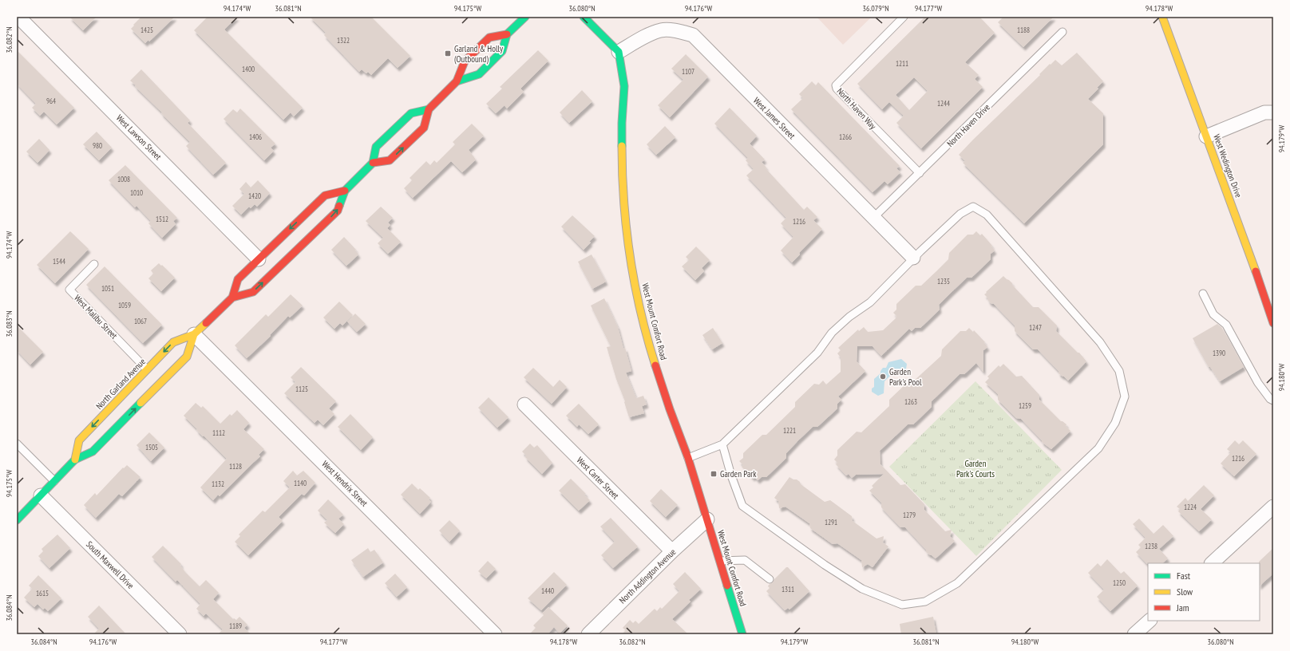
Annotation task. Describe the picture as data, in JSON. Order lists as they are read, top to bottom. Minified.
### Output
{"streets":{"main road":["West Wedington Drive","West Mount Comfort Road","North Garland Avenue"],"street":["West James Street","West Lawson Street","West Carter Street","West Hendrix Street","South Maxwell Drive","North Addington Avenue"],"lane":["North Haven Way","North Haven Drive","West Malibu Street"]},"crossings":[["North Haven Way","North Haven Drive"],["West James Street","North Haven Drive"],["West James Street","West Mount Comfort Road"],["West Lawson Street","North Garland Avenue"],["West Malibu Street","North Garland Avenue"],["West Mount Comfort Road","North Addington Avenue"],["North Garland Avenue","West Hendrix Street"],["North Garland Avenue","South Maxwell Drive"],["West Carter Street","North Addington Avenue"]],"parks":["Garden Park's Courts"],"places":{"transit":["Garland & Holly (Outbound)","Garden Park"],"other":["Garden Park's Pool"]},"house_numbers":["1425","1188","1322","1211","1400","1107","964","1244","1406","1266","980","1008","1010","1420","1512","1216","1544","1235","1051","1059","1067","1247","1390","1125","1263","1259","1221","1112","1505","1216","1128","1140","1132","1224","1279","1291","1238","1250","1311","1440","1615","1189"],"legend":["Fast","Slow","Jam"],"coordinates":["94.174°W","36.081°N","94.175°W","36.080°N","94.176°W","36.079°N","94.177°W","94.178°W","36.082°N","94.179°W","36.083°N","94.180°W","36.084°N"]}
